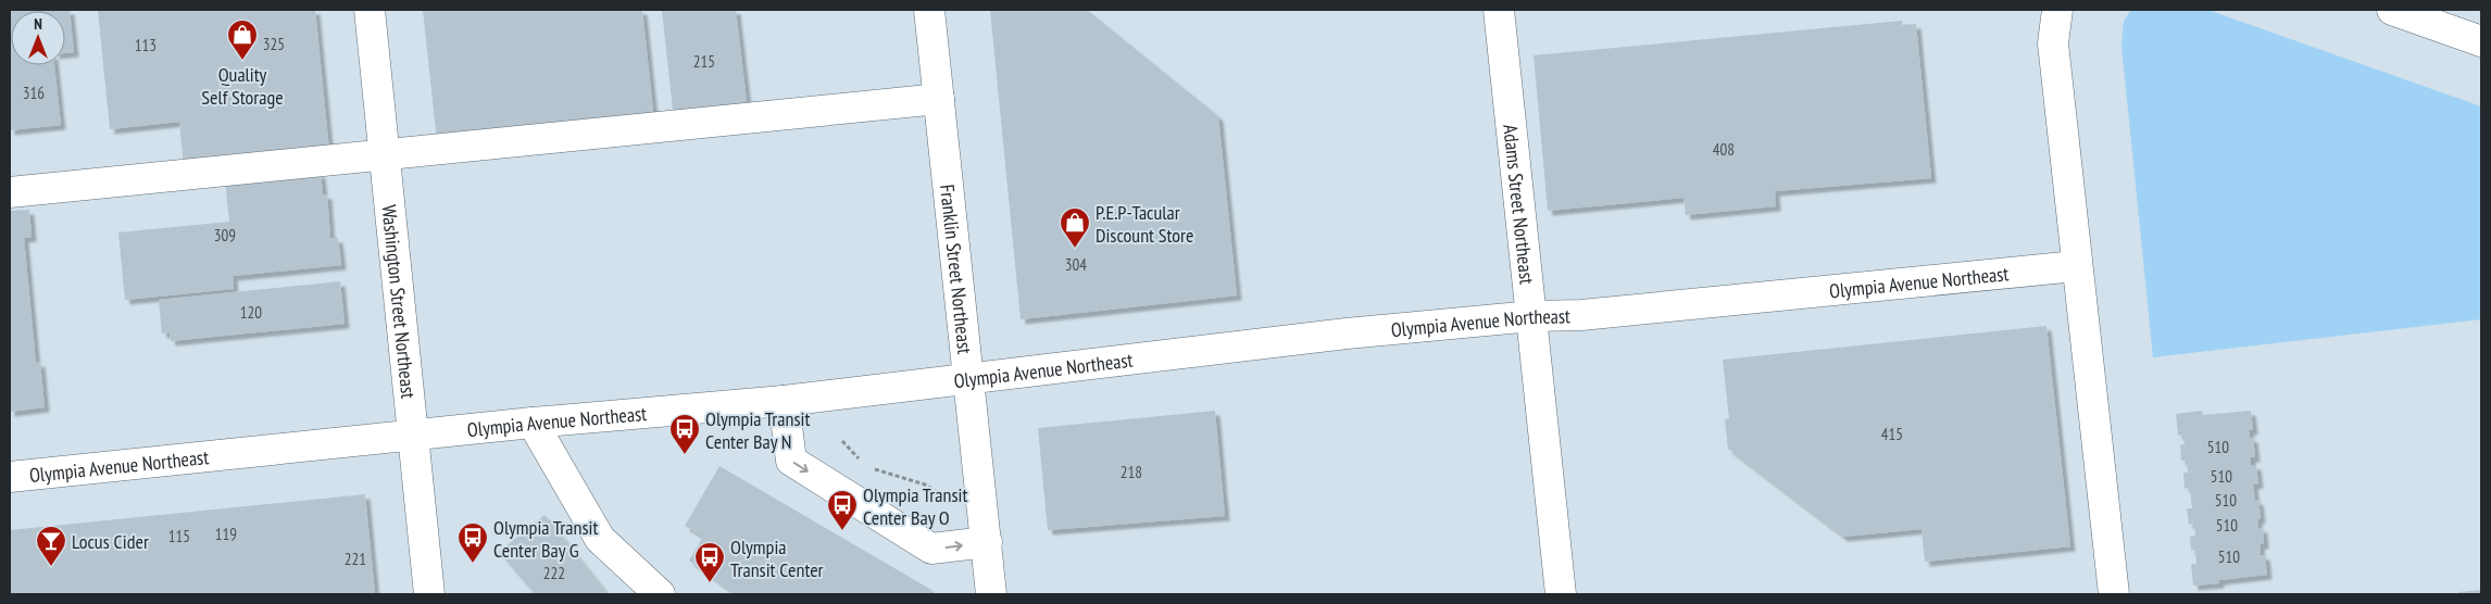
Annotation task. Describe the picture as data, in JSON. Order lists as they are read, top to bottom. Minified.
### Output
{"streets":{"street":["Adams Street Northeast","Franklin Street Northeast","Olympia Avenue Northeast","Washington Street Northeast"]},"crossings":[["Adams Street Northeast","Olympia Avenue Northeast"],["Franklin Street Northeast","Olympia Avenue Northeast"],["Olympia Avenue Northeast","Washington Street Northeast"]],"places":{"shop":["Quality Self Storage","P.E.P-Tacular Discount Store"],"bus stop":["Olympia Transit Center Bay N","Olympia Transit Center Bay O","Olympia Transit Center Bay G","Olympia Transit Center"],"bar":["Locus Cider"]},"house_numbers":["325","113","215","316","408","309","304","120","415","510","218","510","510","510","119","115","510","221","222"],"north":"top"}
